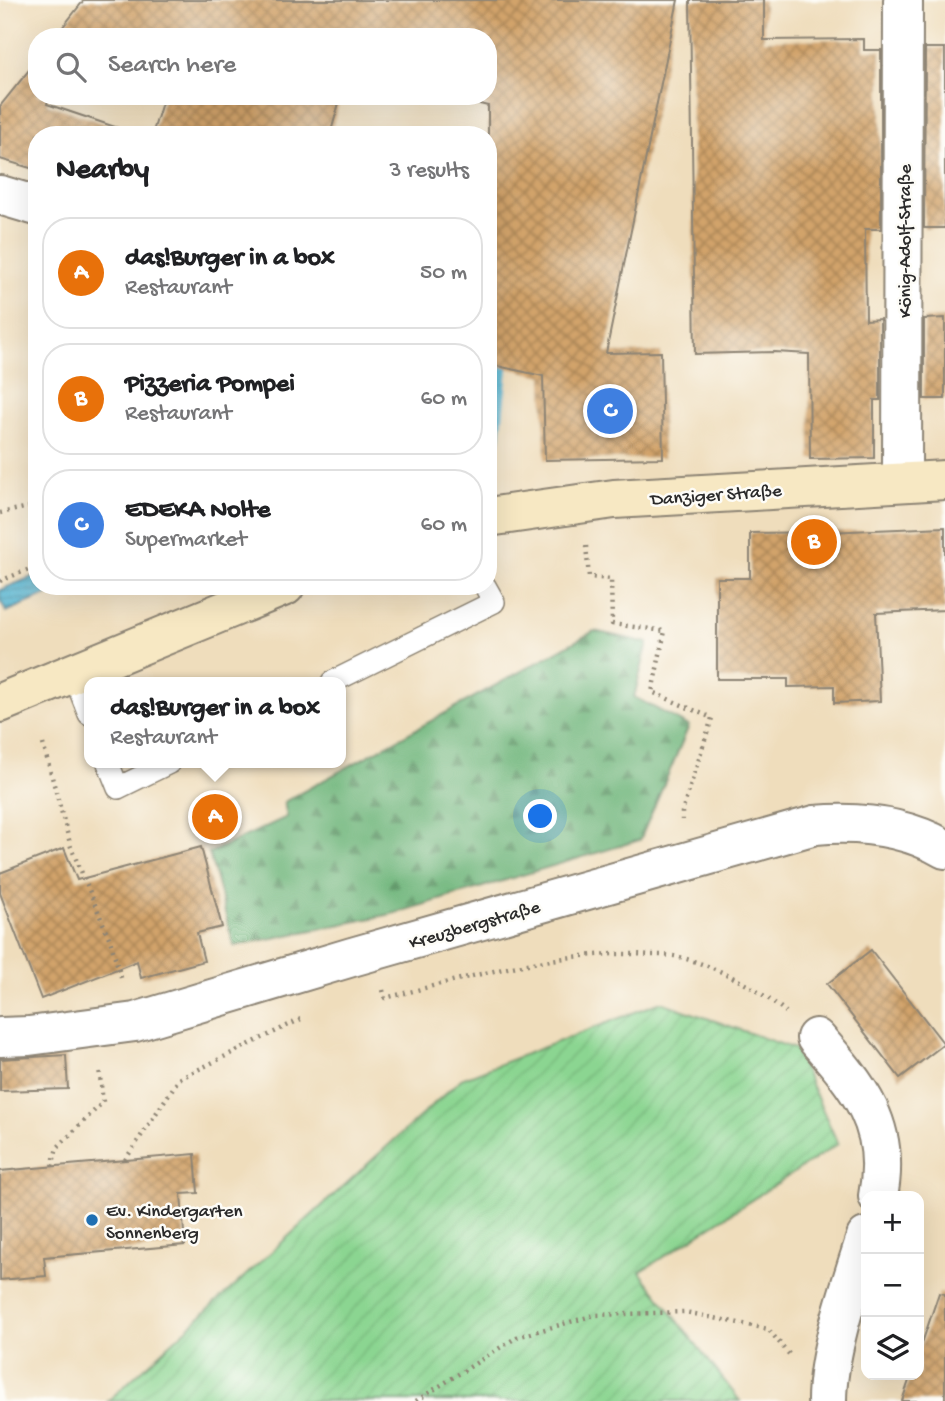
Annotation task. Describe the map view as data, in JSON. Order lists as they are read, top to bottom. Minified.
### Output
{"streets":{"main road":["Danziger Straße"],"street":["König-Adolf-Straße","Kreuzbergstraße"]},"crossings":[["König-Adolf-Straße","Danziger Straße"]],"places":["Ev. Kindergarten Sonnenberg"],"page":{"search":"Search here","heading":["Nearby","3 results"],"list":[{"mark":"A","name":"das!Burger in a box","note":"Restaurant","value":"50 m"},{"mark":"B","name":"Pizzeria Pompei","note":"Restaurant","value":"60 m"},{"mark":"C","name":"EDEKA Nolte","note":"Supermarket","value":"60 m"}],"pins":["C","B","A"],"popup":["das!Burger in a box","Restaurant"],"map_buttons":["+","−"]}}
